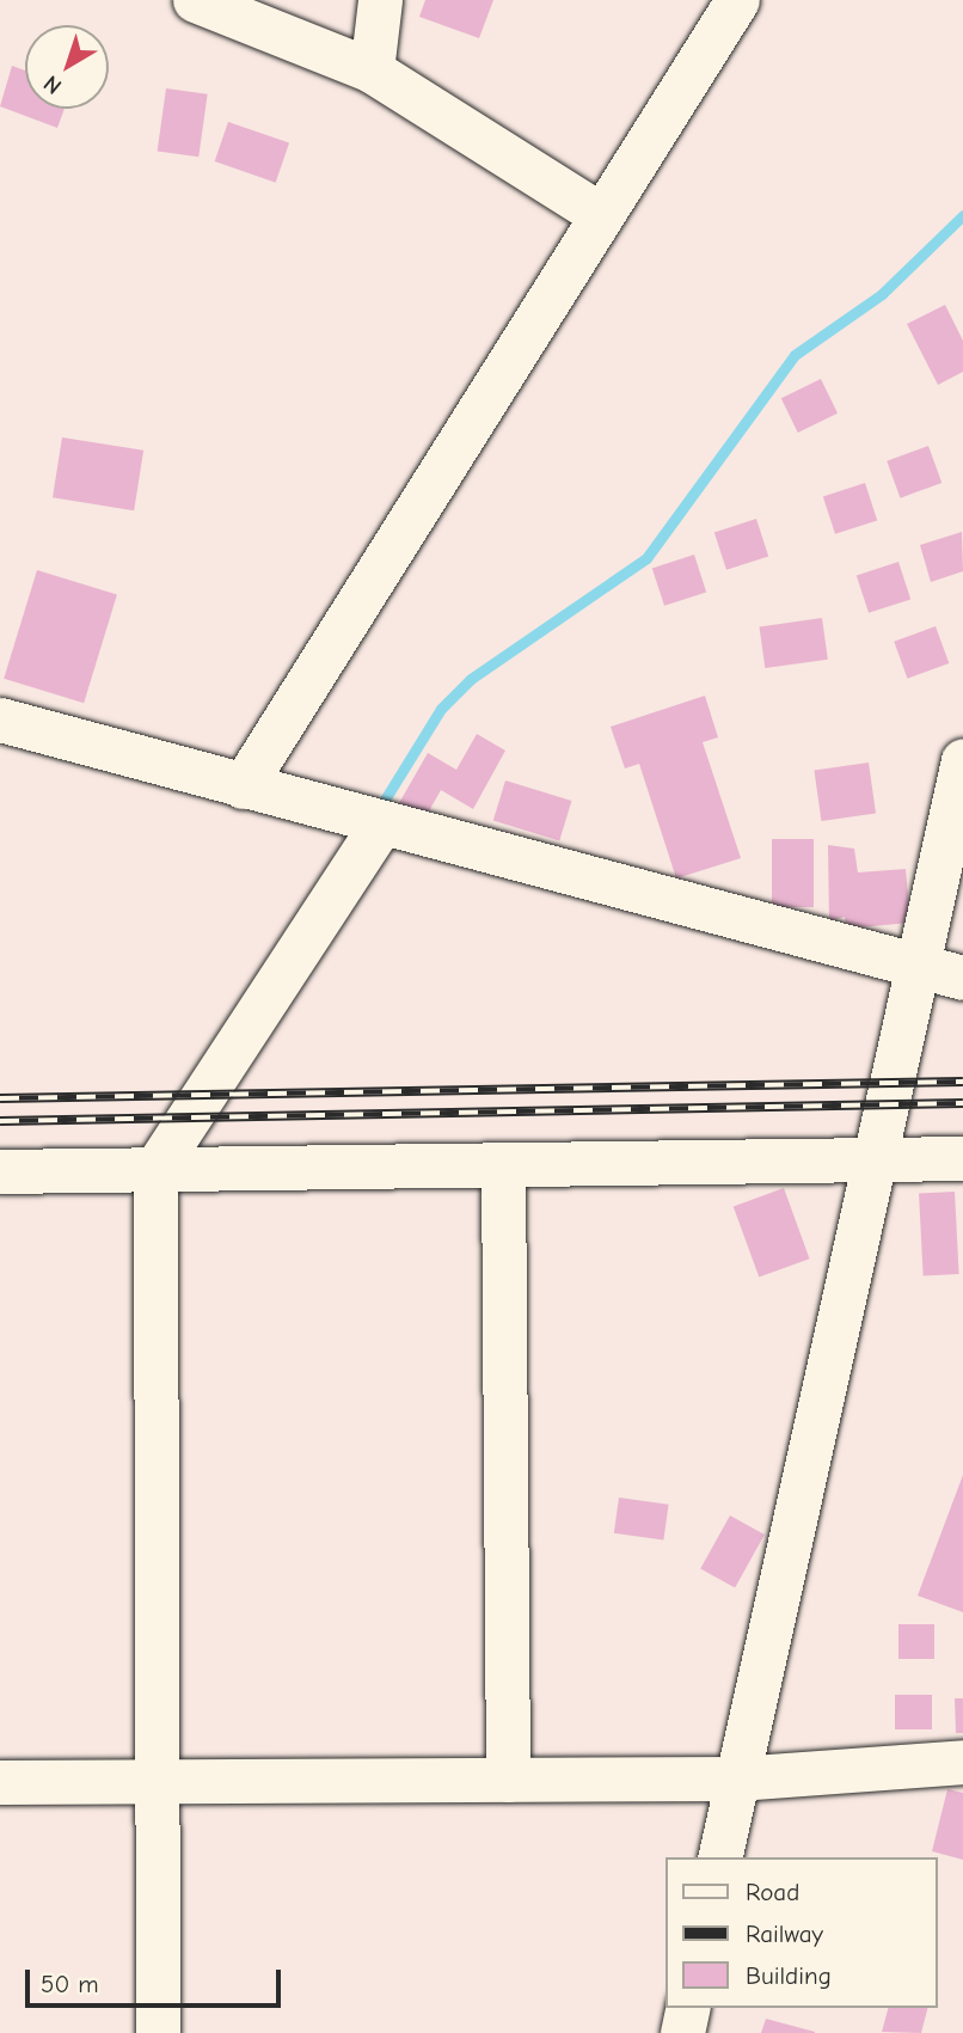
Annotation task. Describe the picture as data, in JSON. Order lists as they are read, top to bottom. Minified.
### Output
{"legend":["Road","Railway","Building"],"scale_bar":"50 m","north":"bottom left"}
